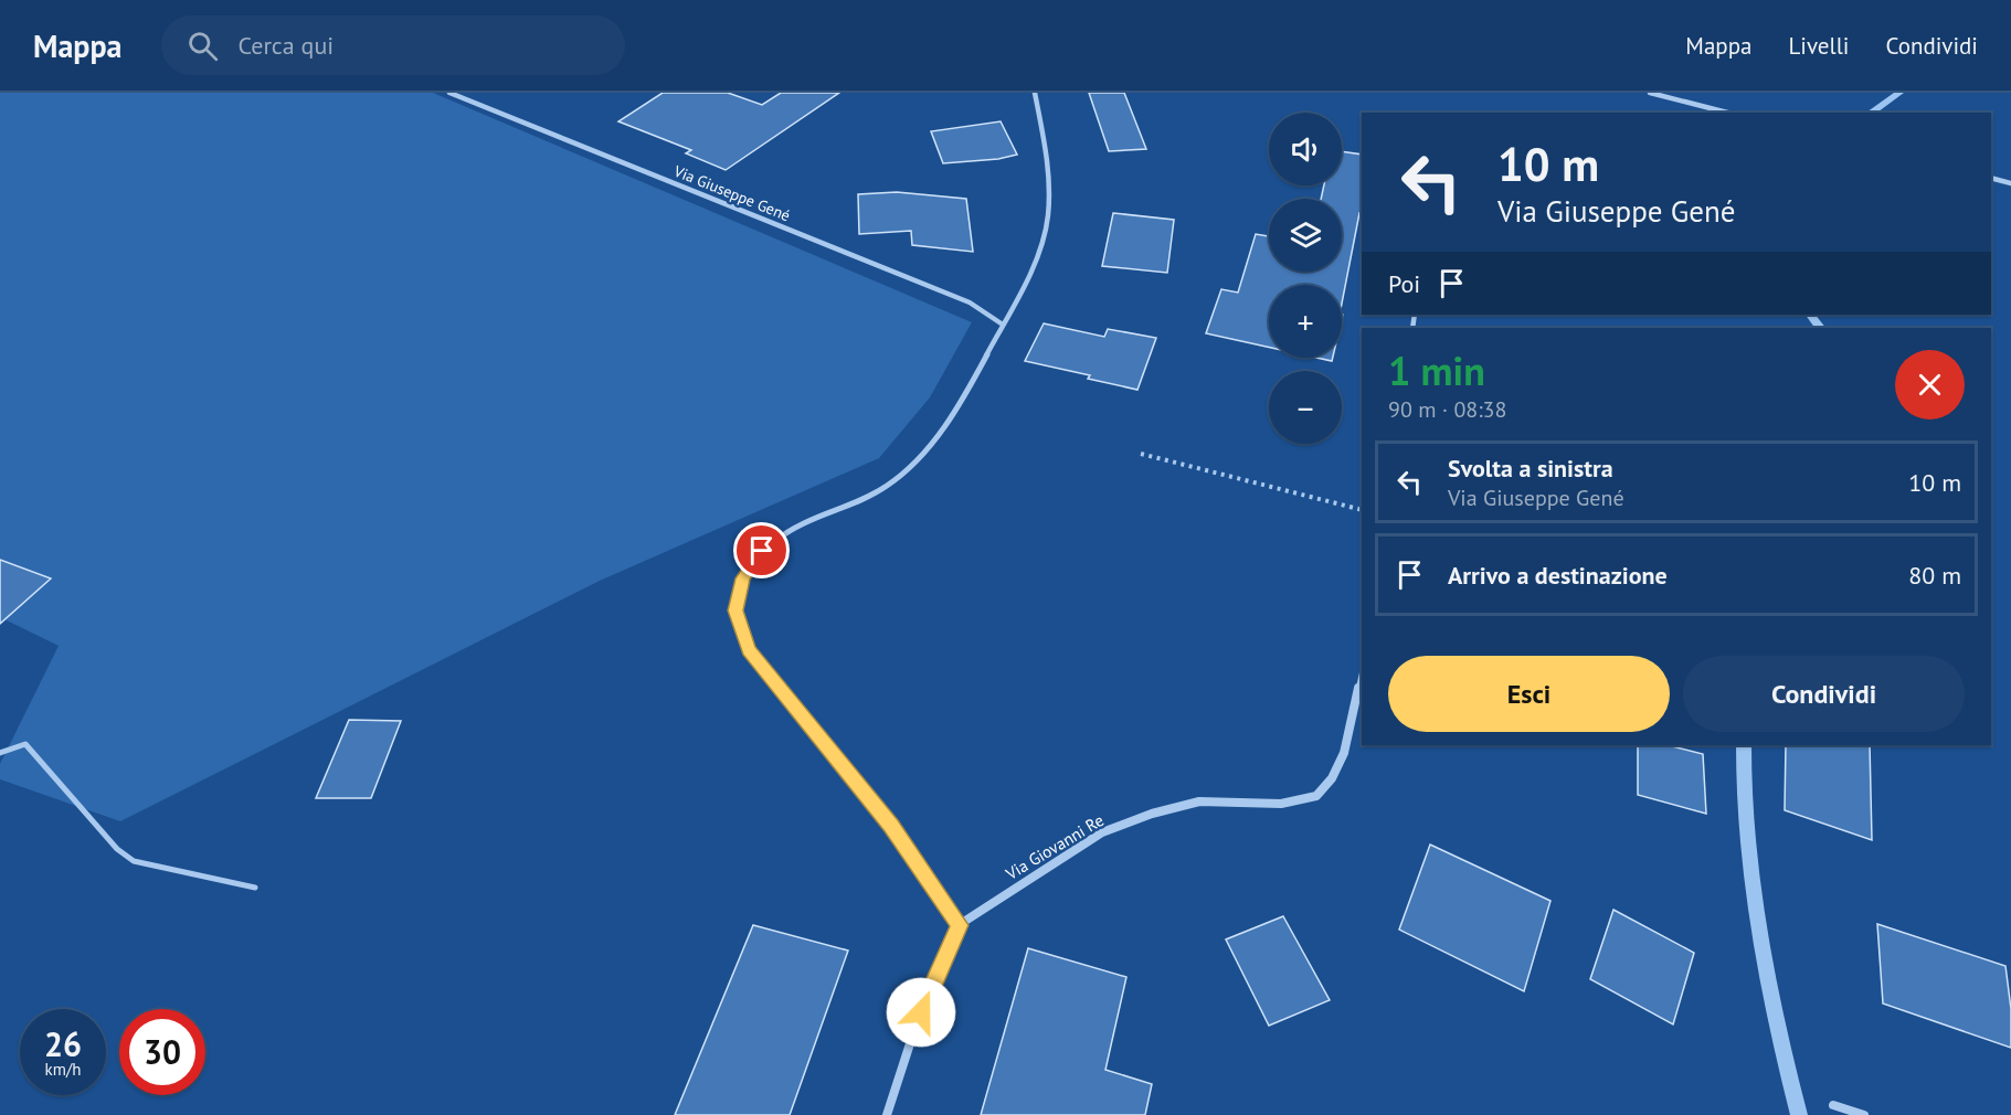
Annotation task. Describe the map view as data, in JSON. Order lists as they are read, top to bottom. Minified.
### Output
{"streets":{"street":["Via Giuseppe Gené","Via Giovanni Re"]},"page":{"header":"Mappa","search":"Cerca qui","nav":["Mappa","Livelli","Condividi"],"map_buttons":["+","−"],"turn":["10 m","Via Giuseppe Gené"],"then":"Poi","heading":["1 min","90 m · 08:38"],"list":[{"name":"Svolta a sinistra","note":"Via Giuseppe Gené","value":"10 m"},{"name":"Arrivo a destinazione","value":"80 m"}],"buttons":["Esci","Condividi"],"speed":"26 km/h","limit":"30"}}
